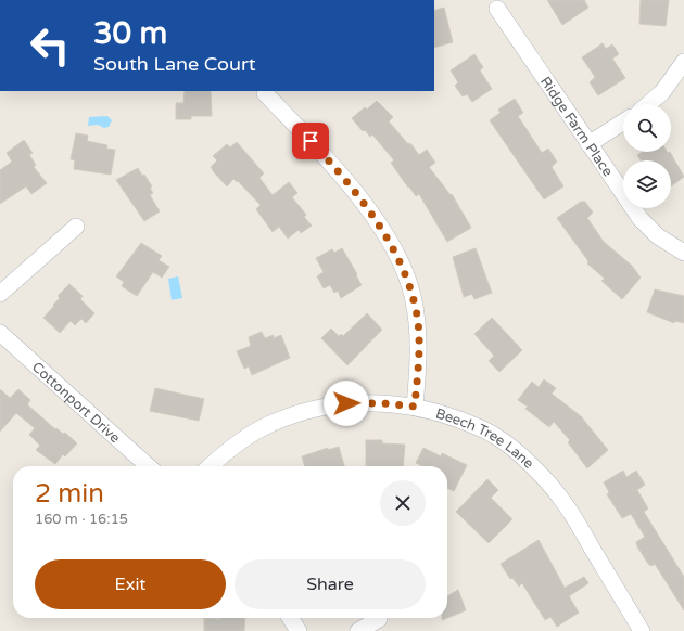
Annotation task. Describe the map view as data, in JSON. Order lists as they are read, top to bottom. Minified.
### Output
{"streets":{"street":["Ridge Farm Place","Cottonport Drive","Beech Tree Lane"]},"page":{"turn":["30 m","South Lane Court"],"heading":["2 min","160 m · 16:15"],"buttons":["Exit","Share"]}}
